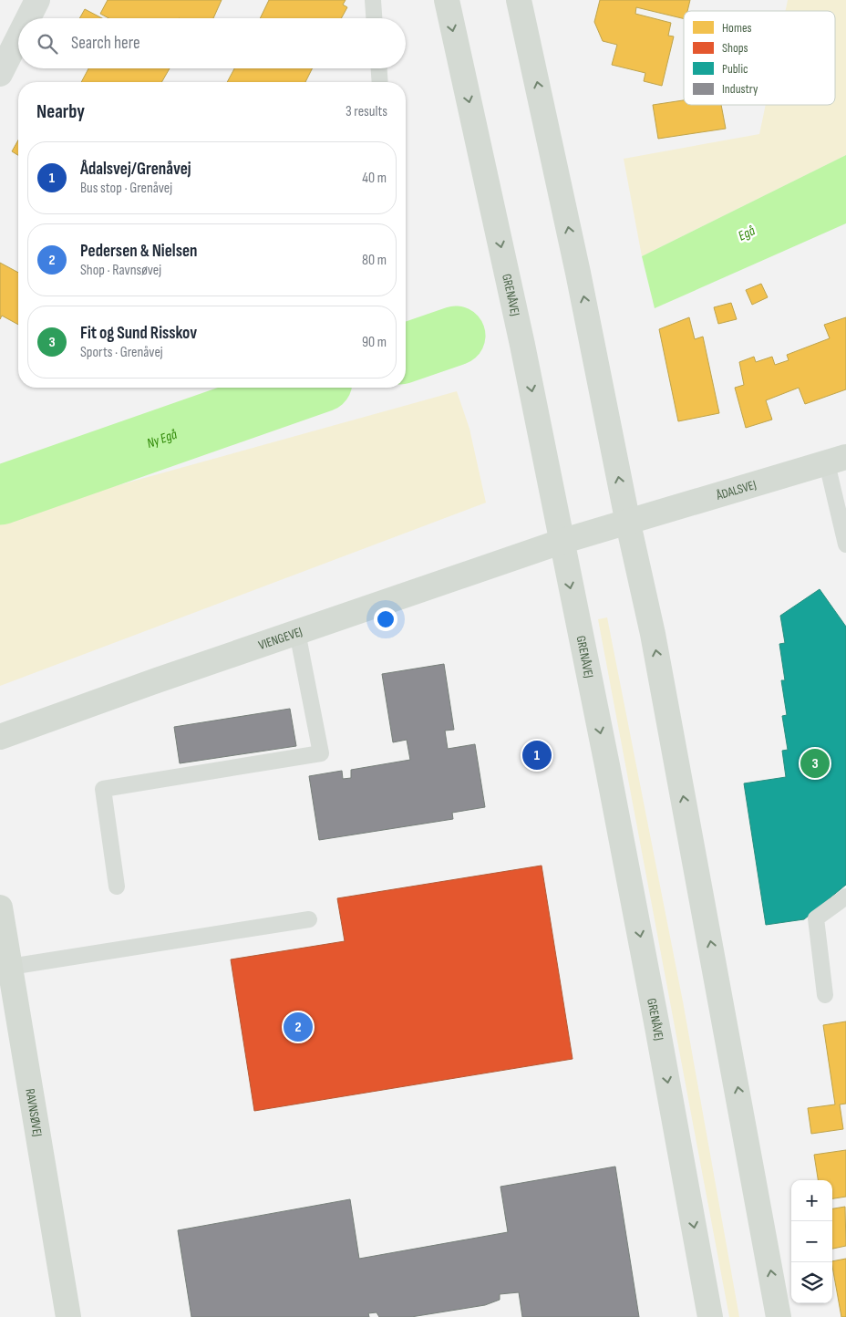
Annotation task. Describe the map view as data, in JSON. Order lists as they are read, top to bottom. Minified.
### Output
{"streets":{"main road":["GRENÅVEJ","ÅDALSVEJ","VIENGEVEJ","RAVNSØVEJ"]},"crossings":[["GRENÅVEJ","ÅDALSVEJ"],["GRENÅVEJ","VIENGEVEJ"],["ÅDALSVEJ","VIENGEVEJ"]],"water":["Egå","Ny Egå"],"legend":["Homes","Shops","Public","Industry"],"page":{"search":"Search here","heading":["Nearby","3 results"],"list":[{"mark":"1","name":"Ådalsvej/Grenåvej","note":"Bus stop · Grenåvej","value":"40 m"},{"mark":"2","name":"Pedersen & Nielsen","note":"Shop · Ravnsøvej","value":"80 m"},{"mark":"3","name":"Fit og Sund Risskov","note":"Sports · Grenåvej","value":"90 m"}],"pins":["1","3","2"],"map_buttons":["+","−"]}}
